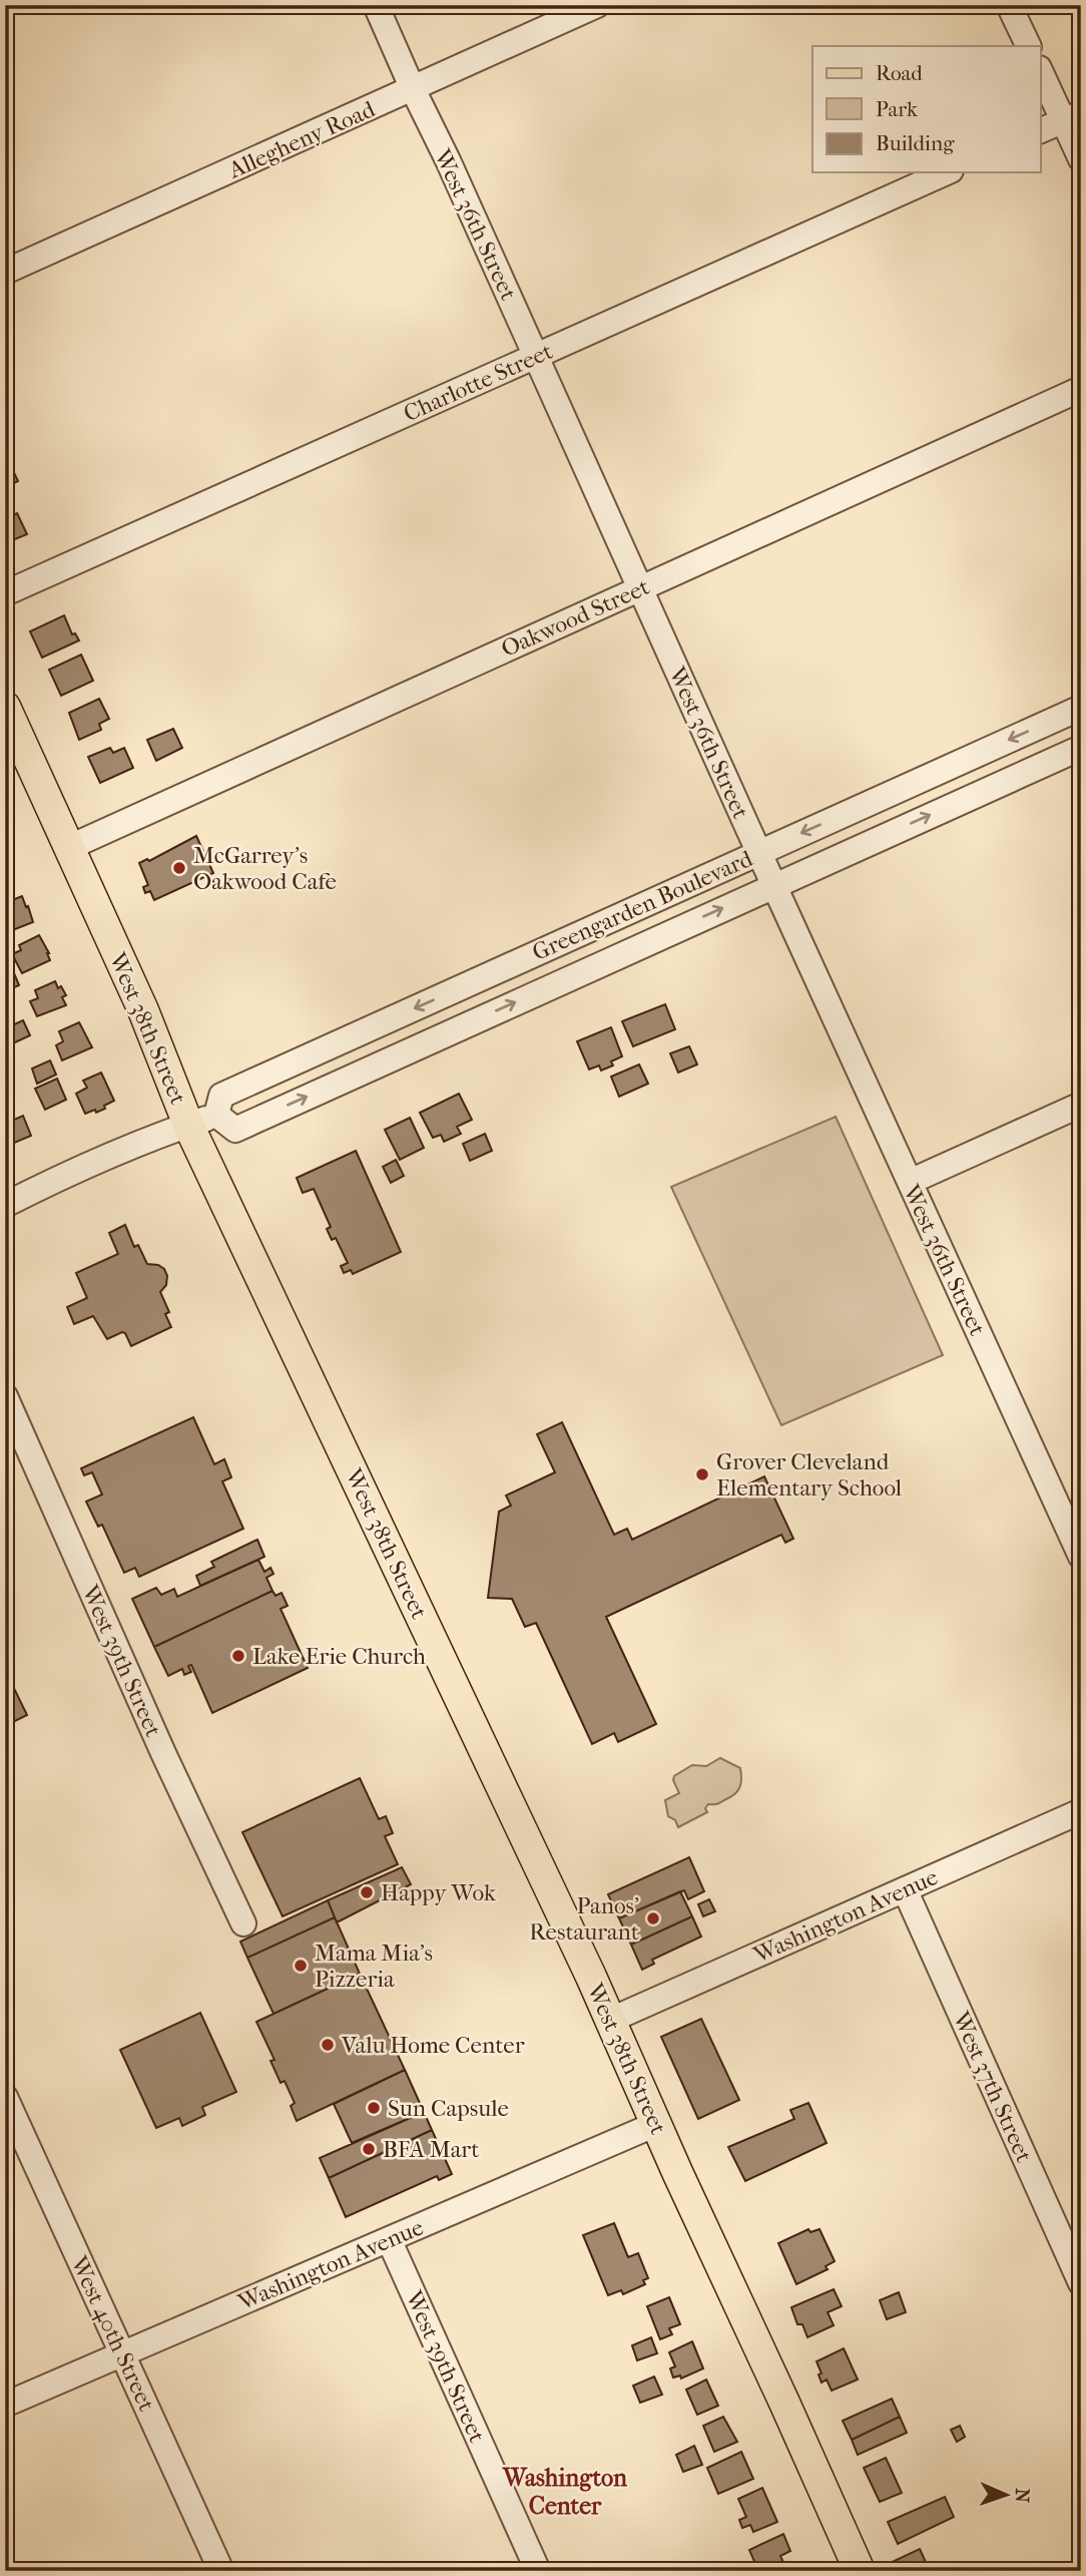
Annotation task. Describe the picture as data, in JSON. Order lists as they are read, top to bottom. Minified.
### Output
{"streets":{"main road":["West 38th Street"],"street":["Allegheny Road","West 36th Street","Charlotte Street","Oakwood Street","Greengarden Boulevard","West 39th Street","Washington Avenue","West 37th Street","West 40th Street"]},"crossings":[["Allegheny Road","West 36th Street"],["West 36th Street","Charlotte Street"],["West 36th Street","Oakwood Street"],["West 36th Street","Greengarden Boulevard"],["Oakwood Street","West 38th Street"],["West 38th Street","Washington Avenue"],["West 39th Street","Washington Avenue"],["Washington Avenue","West 37th Street"],["Washington Avenue","West 40th Street"]],"districts":["Washington Center"],"places":["McGarrey's Oakwood Cafe","Grover Cleveland Elementary School","Lake Erie Church","Happy Wok","Panos' Restaurant","Mama Mia's Pizzeria","Valu Home Center","Sun Capsule","BFA Mart"],"legend":["Road","Park","Building"],"north":"right"}
